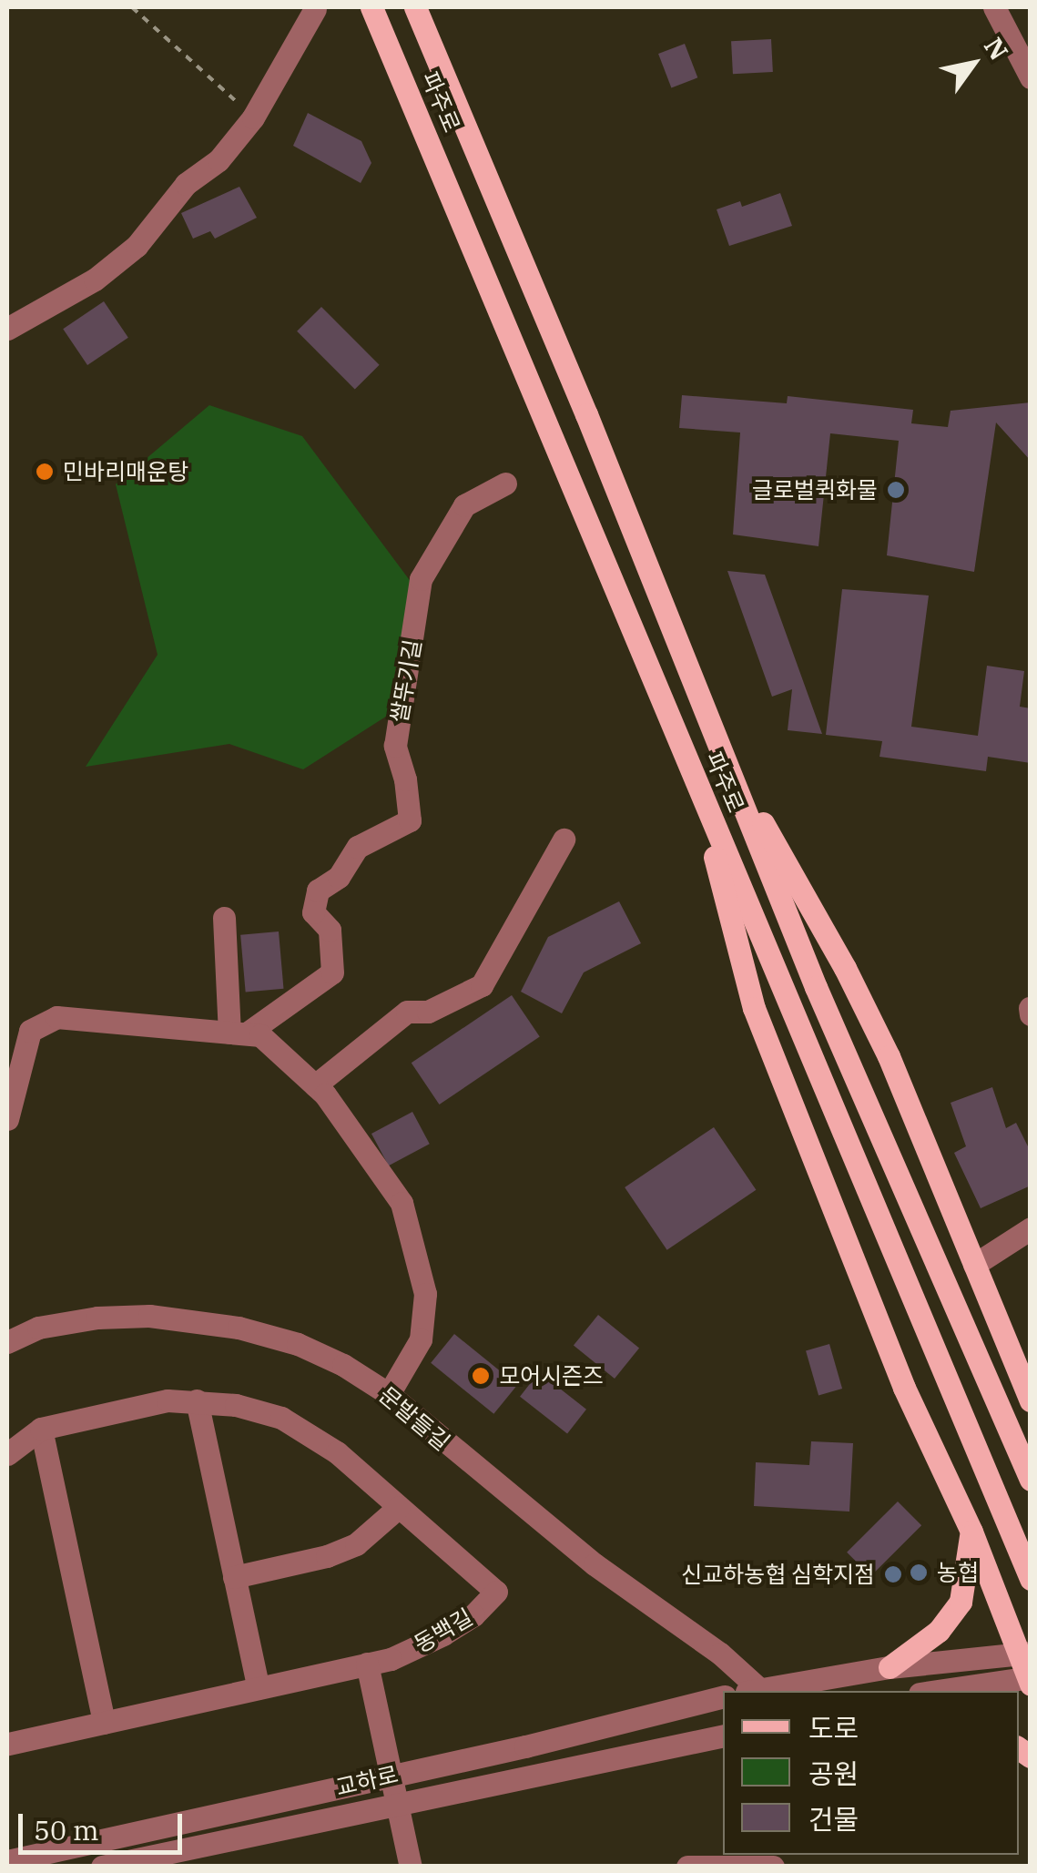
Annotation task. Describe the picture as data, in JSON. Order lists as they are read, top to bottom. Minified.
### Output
{"streets":{"main road":["파주로"],"street":["쌀뚜기길","문발들길","동백길","교하로"]},"places":["민바리매운탕","글로벌퀵화물","모어시즌즈","농협","신교하농협 심학지점"],"legend":["도로","공원","건물"],"scale_bar":"50 m","north":"top right"}
